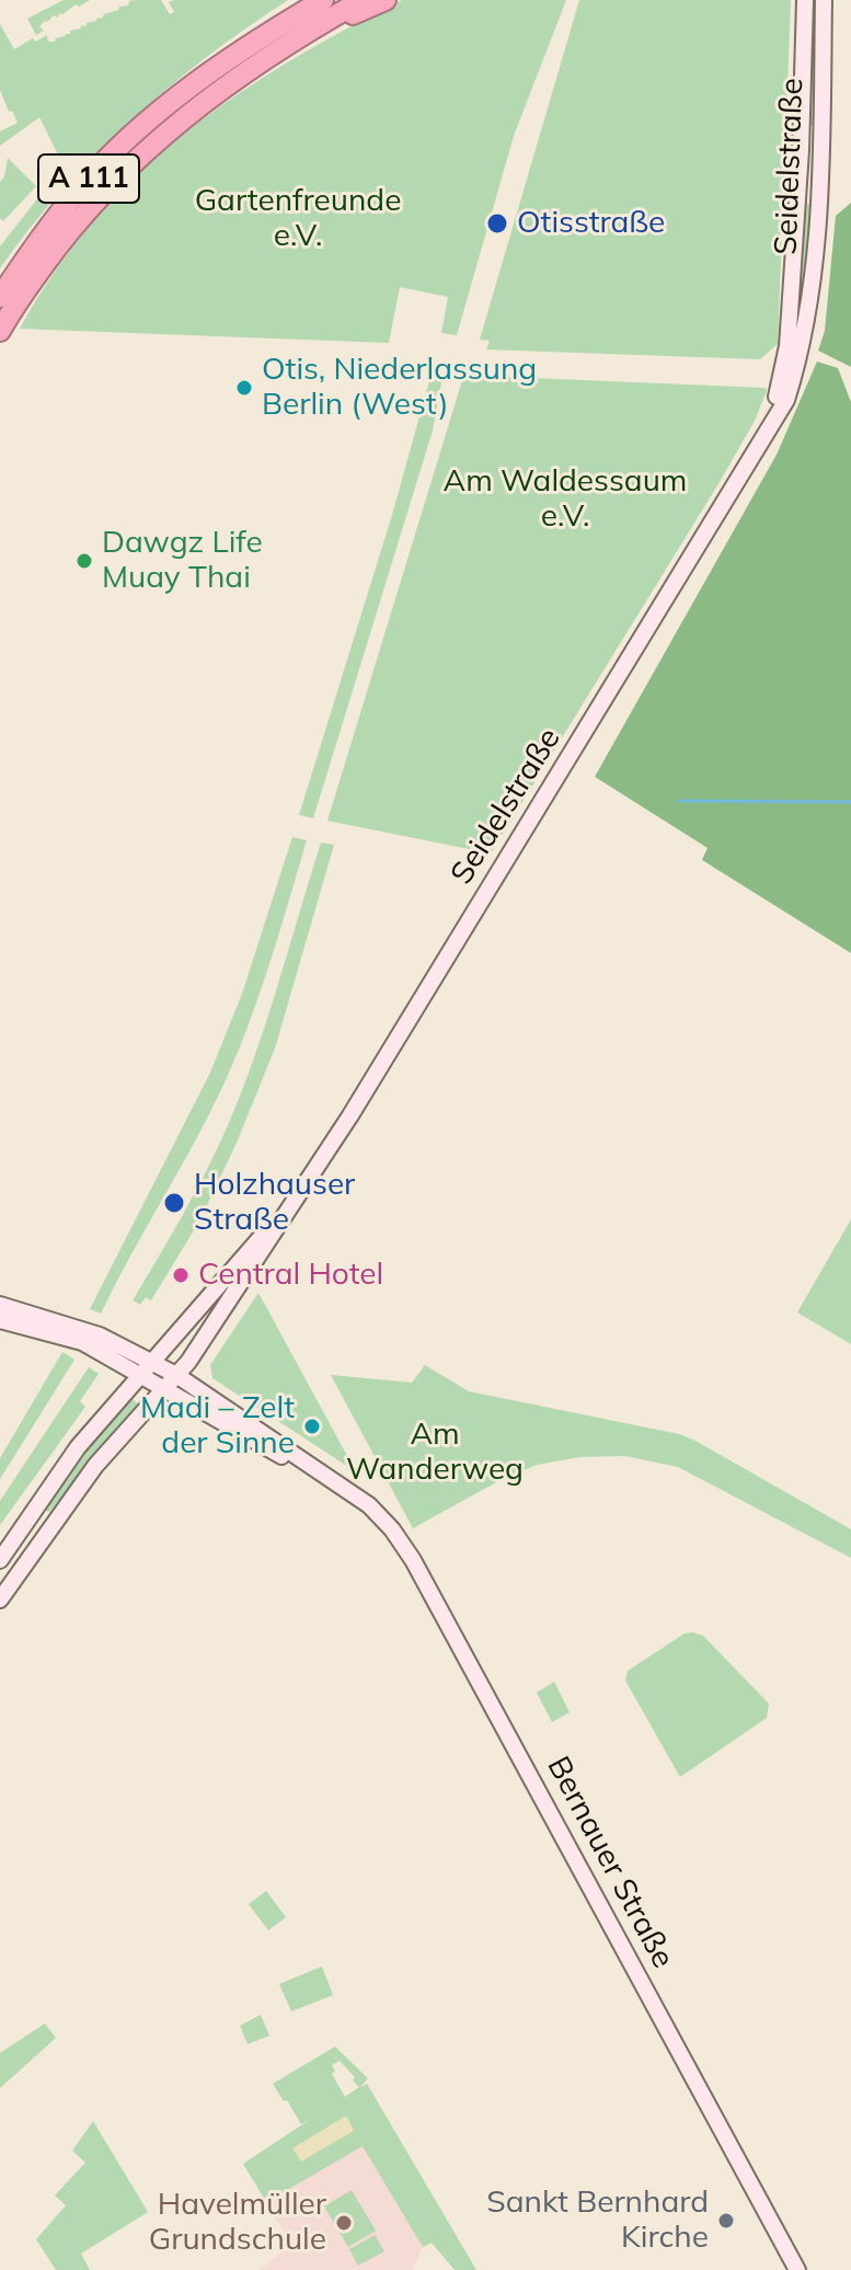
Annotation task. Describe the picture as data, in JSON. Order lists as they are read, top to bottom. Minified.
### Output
{"streets":{"highway":["A 111"],"main road":["Seidelstraße","Bernauer Straße"]},"crossings":[["Seidelstraße","Bernauer Straße"]],"parks":["Gartenfreunde e.V.","Am Waldessaum e.V.","Am Wanderweg"],"places":["Otisstraße","Otis, Niederlassung Berlin (West)","Dawgz Life Muay Thai","Holzhauser Straße","Central Hotel","Madi – Zelt der Sinne","Sankt Bernhard Kirche","Havelmüller Grundschule"]}
